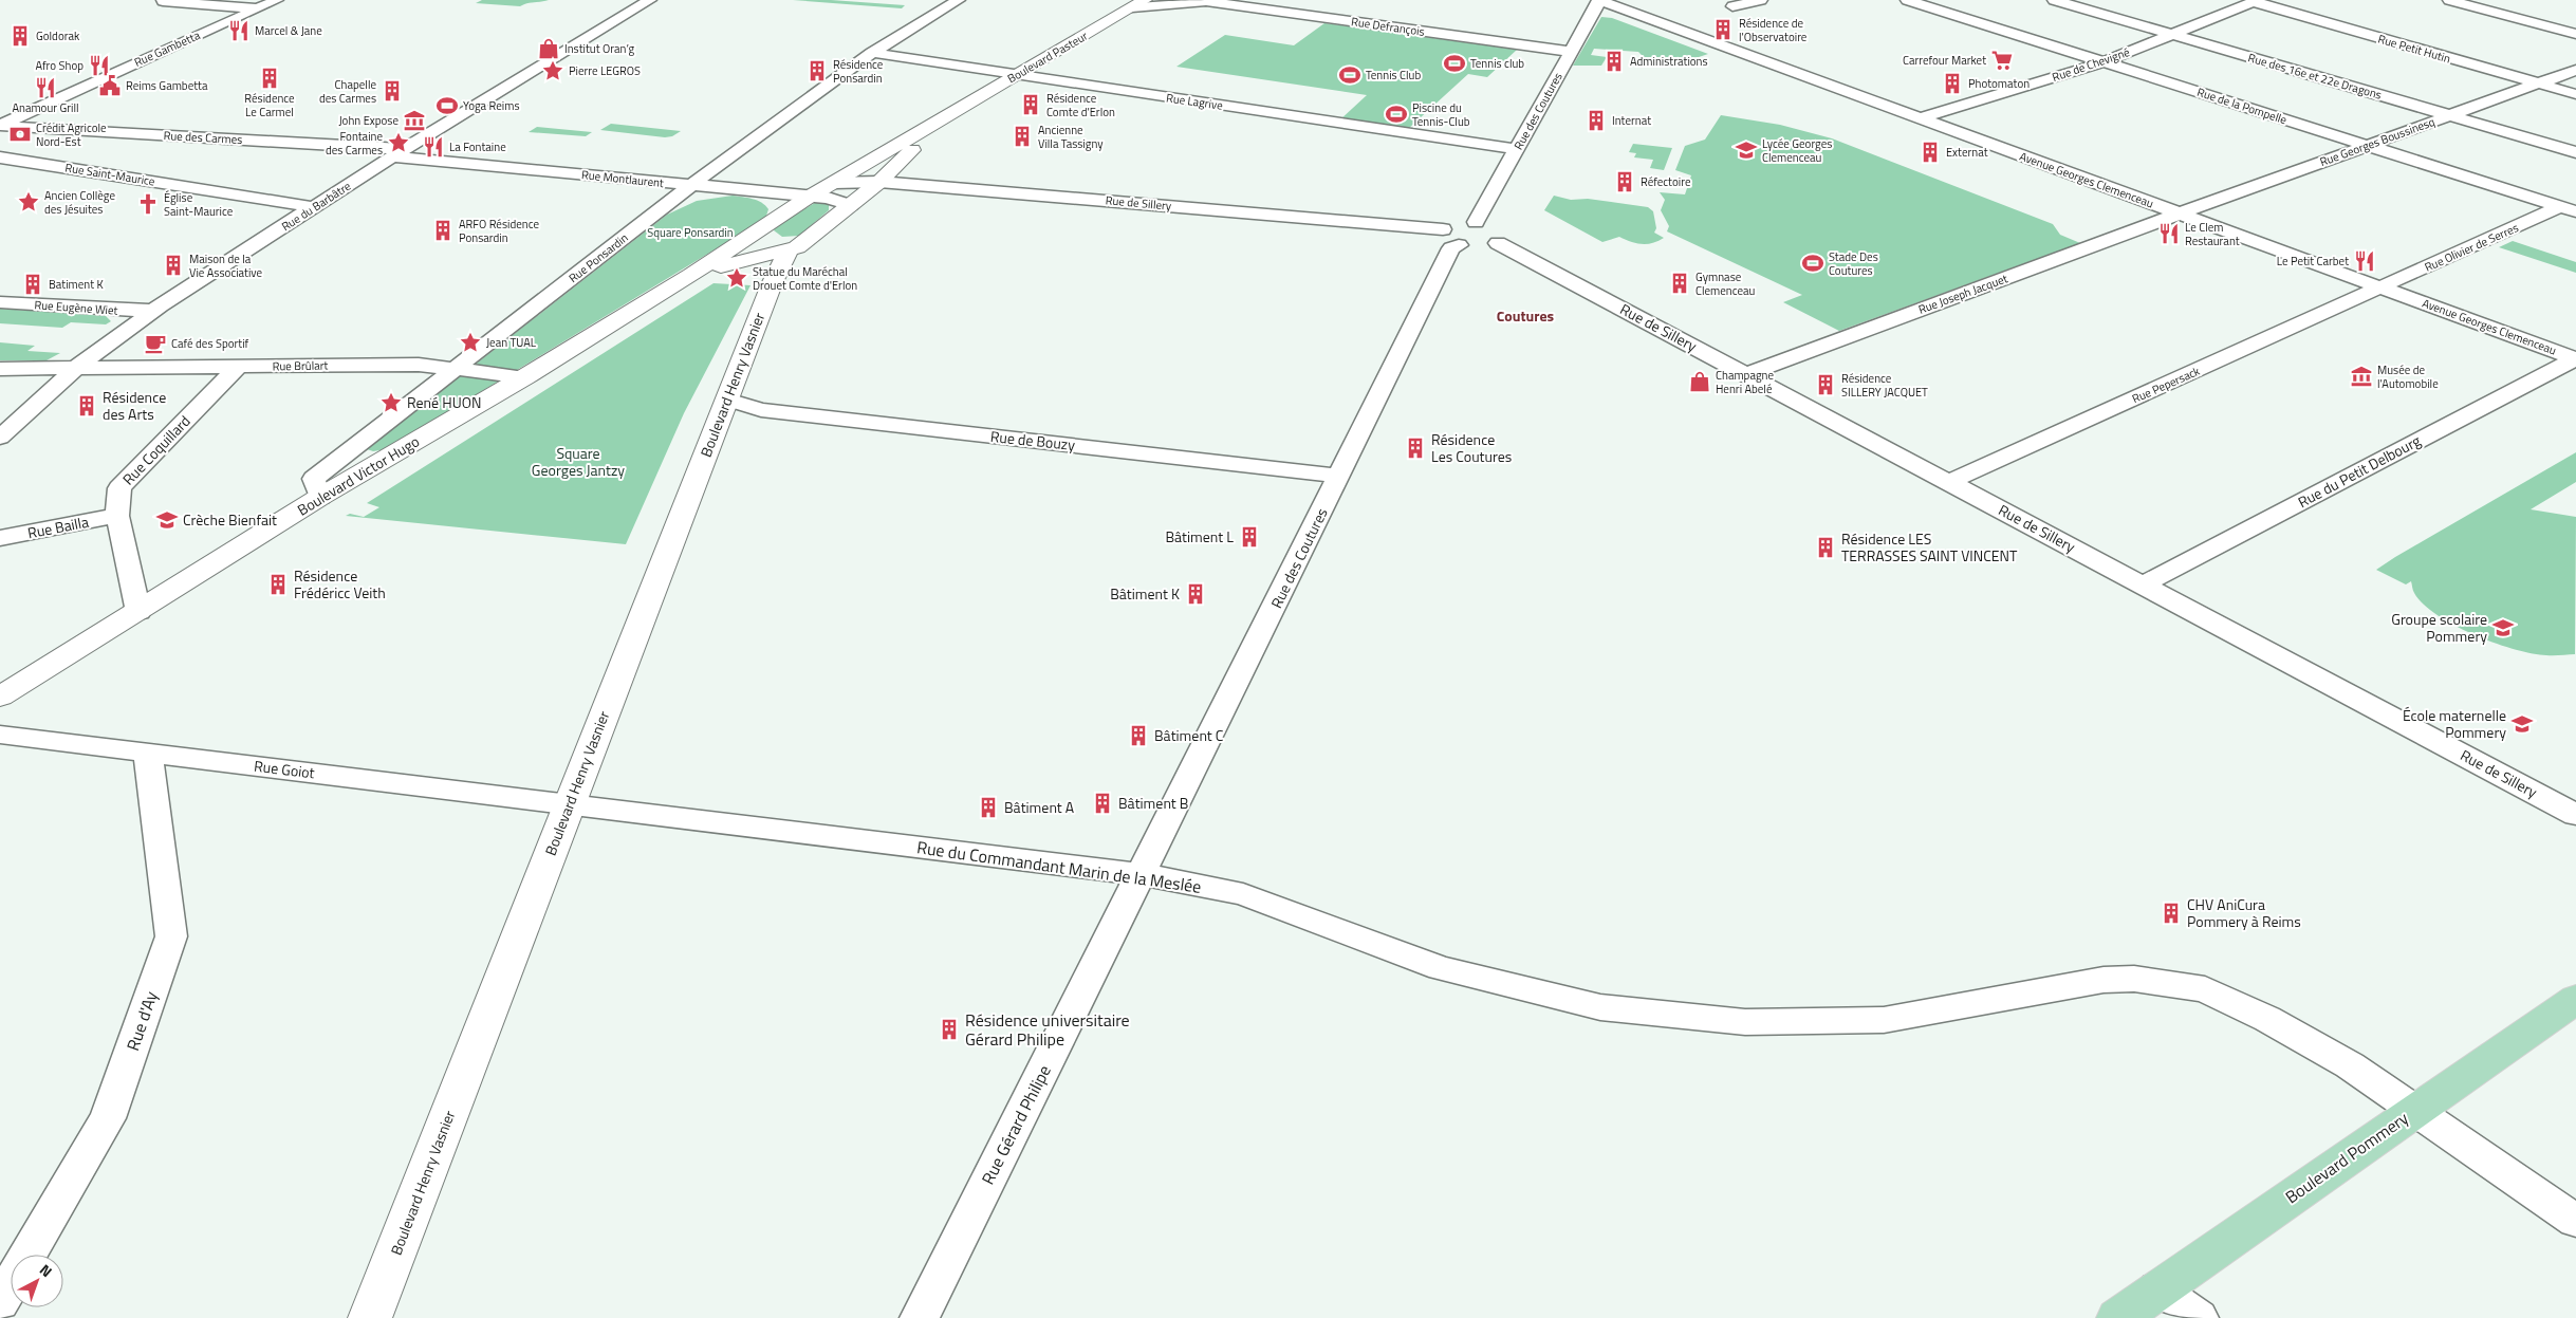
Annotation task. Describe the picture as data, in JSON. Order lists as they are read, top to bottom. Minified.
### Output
{"streets":{"main road":["Boulevard Pasteur","Boulevard Henry Vasnier","Boulevard Victor Hugo","Boulevard Pommery"],"street":["Rue Defrançois","Rue Gambetta","Rue Petit Hutin","Rue de Chevigné","Rue des 16e et 22e Dragons","Rue Lagrive","Rue de la Pompelle","Rue des Coutures","Rue des Carmes","Rue Georges Boussinesq","Rue Saint-Maurice","Rue Montlaurent","Avenue Georges Clemenceau","Rue de Sillery","Rue du Barbâtre","Rue Olivier de Serres","Rue Ponsardin","Rue Joseph Jacquet","Rue Eugène Wiet","Rue Brûlart","Rue Pepersack","Rue de Bouzy","Rue Coquillard","Rue du Petit Delbourg","Rue Bailla","Rue Goiot","Rue du Commandant Marin de la Meslée","Rue d'Ay","Rue Gérard Philipe"]},"crossings":[["Rue Defrançois","Rue des Coutures"],["Rue Gambetta","Rue des Carmes"],["Rue Petit Hutin","Rue de Chevigné"],["Rue Petit Hutin","Rue Georges Boussinesq"],["Boulevard Pasteur","Rue Lagrive"],["Boulevard Pasteur","Rue Montlaurent"],["Boulevard Pasteur","Rue de Sillery"],["Boulevard Pasteur","Boulevard Victor Hugo"],["Rue de Chevigné","Rue des 16e et 22e Dragons"],["Rue de Chevigné","Rue de la Pompelle"],["Rue de Chevigné","Avenue Georges Clemenceau"],["Rue des 16e et 22e Dragons","Rue Georges Boussinesq"],["Rue Lagrive","Rue des Coutures"],["Rue Lagrive","Rue Ponsardin"],["Rue de la Pompelle","Rue Georges Boussinesq"],["Rue de la Pompelle","Rue Olivier de Serres"],["Rue des Coutures","Avenue Georges Clemenceau"],["Rue des Coutures","Rue de Sillery"],["Rue des Coutures","Rue de Bouzy"],["Rue des Coutures","Rue du Commandant Marin de la Meslée"],["Rue des Coutures","Rue Gérard Philipe"],["Rue des Carmes","Rue Montlaurent"],["Rue des Carmes","Rue du Barbâtre"],["Rue Georges Boussinesq","Avenue Georges Clemenceau"],["Rue Georges Boussinesq","Rue Joseph Jacquet"],["Rue Saint-Maurice","Rue du Barbâtre"],["Rue Montlaurent","Rue du Barbâtre"],["Rue Montlaurent","Rue Ponsardin"],["Rue Montlaurent","Boulevard Victor Hugo"],["Avenue Georges Clemenceau","Rue Olivier de Serres"],["Avenue Georges Clemenceau","Rue Joseph Jacquet"],["Avenue Georges Clemenceau","Rue Pepersack"],["Avenue Georges Clemenceau","Rue du Petit Delbourg"],["Rue de Sillery","Rue Joseph Jacquet"],["Rue de Sillery","Rue Pepersack"],["Rue de Sillery","Rue du Petit Delbourg"],["Rue du Barbâtre","Rue Eugène Wiet"],["Rue du Barbâtre","Rue Brûlart"],["Rue Olivier de Serres","Rue Pepersack"],["Rue Ponsardin","Rue Brûlart"],["Rue Ponsardin","Boulevard Victor Hugo"],["Rue Brûlart","Rue Coquillard"],["Rue Brûlart","Boulevard Victor Hugo"],["Boulevard Henry Vasnier","Rue de Bouzy"],["Boulevard Henry Vasnier","Boulevard Victor Hugo"],["Boulevard Henry Vasnier","Rue Goiot"],["Boulevard Henry Vasnier","Rue du Commandant Marin de la Meslée"],["Rue Coquillard","Boulevard Victor Hugo"],["Rue Coquillard","Rue Bailla"],["Rue Goiot","Rue du Commandant Marin de la Meslée"],["Rue Goiot","Rue d'Ay"],["Rue du Commandant Marin de la Meslée","Rue Gérard Philipe"],["Rue du Commandant Marin de la Meslée","Boulevard Pommery"]],"districts":["Coutures"],"parks":["Square Ponsardin","Square Georges Jantzy"],"places":{"building":["Résidence de l'Observatoire","Goldorak","Administrations","Résidence Ponsardin","Résidence Le Carmel","Photomaton","Chapelle des Carmes","Résidence Comte d'Erlon","Internat","Ancienne Villa Tassigny","Externat","Réfectoire","ARFO Résidence Ponsardin","Maison de la Vie Associative","Gymnase Clemenceau","Batiment K","Résidence SILLERY JACQUET","Résidence des Arts","Résidence Les Coutures","Bâtiment L","Résidence LES TERRASSES SAINT VINCENT","Résidence Frédéricc Veith","Bâtiment K","Bâtiment C","Bâtiment B","Bâtiment A","CHV AniCura Pommery à Reims","Résidence universitaire Gérard Philipe"],"restaurant":["Marcel & Jane","Afro Shop","Anamour Grill","La Fontaine","Le Clem Restaurant","Le Petit Carbet"],"shop":["Institut Oran’g","Champagne Henri Abelé"],"supermarket":["Carrefour Market"],"sports":["Tennis club","Tennis Club","Yoga Reims","Piscine du Tennis-Club","Stade Des Coutures"],"place":["Pierre LEGROS","Fontaine des Carmes","Ancien Collège des Jésuites","Statue du Maréchal Drouet Comte d'Erlon","Jean TUAL","René HUON"],"public building":["Reims Gambetta"],"museum":["John Expose","Musée de l'Automobile"],"bank":["Crédit Agricole Nord-Est"],"school or university":["Lycée Georges Clemenceau","Crèche Bienfait","Groupe scolaire Pommery","École maternelle Pommery"],"church":["Église Saint-Maurice"],"cafe":["Café des Sportif"]},"north":"top right"}
